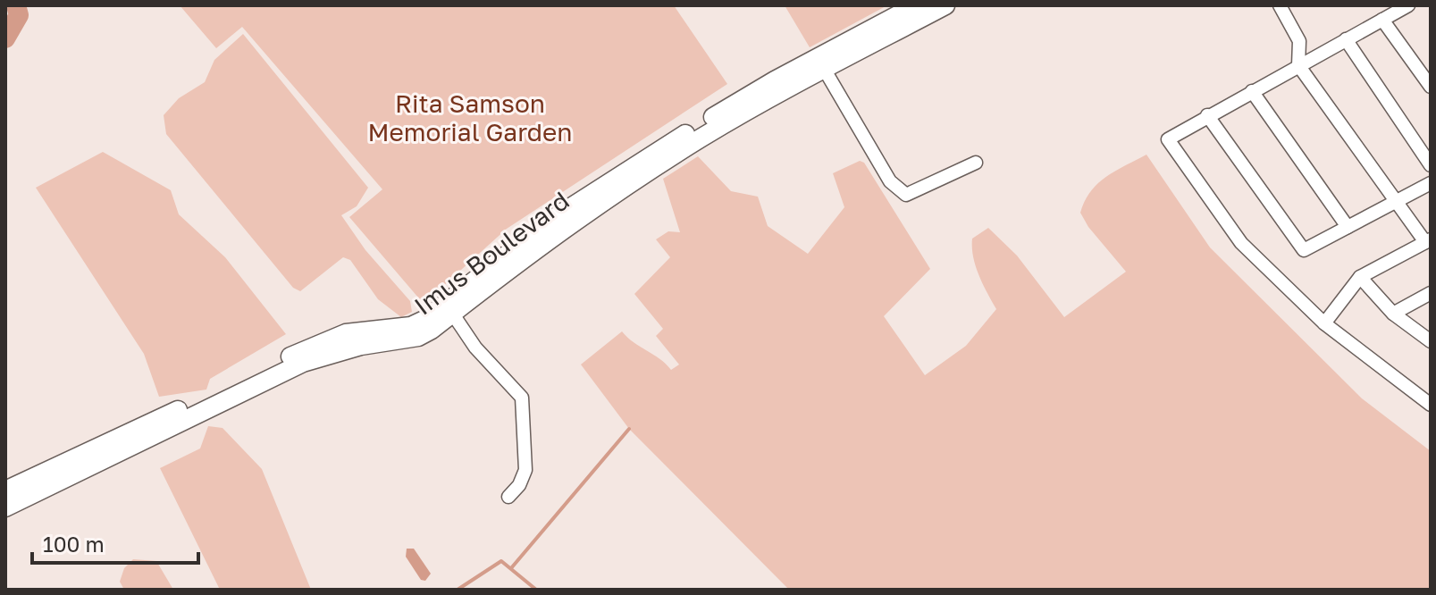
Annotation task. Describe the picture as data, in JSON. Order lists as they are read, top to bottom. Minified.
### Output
{"streets":{"main road":["Imus Boulevard"]},"parks":["Rita Samson Memorial Garden"],"scale_bar":"100 m"}
